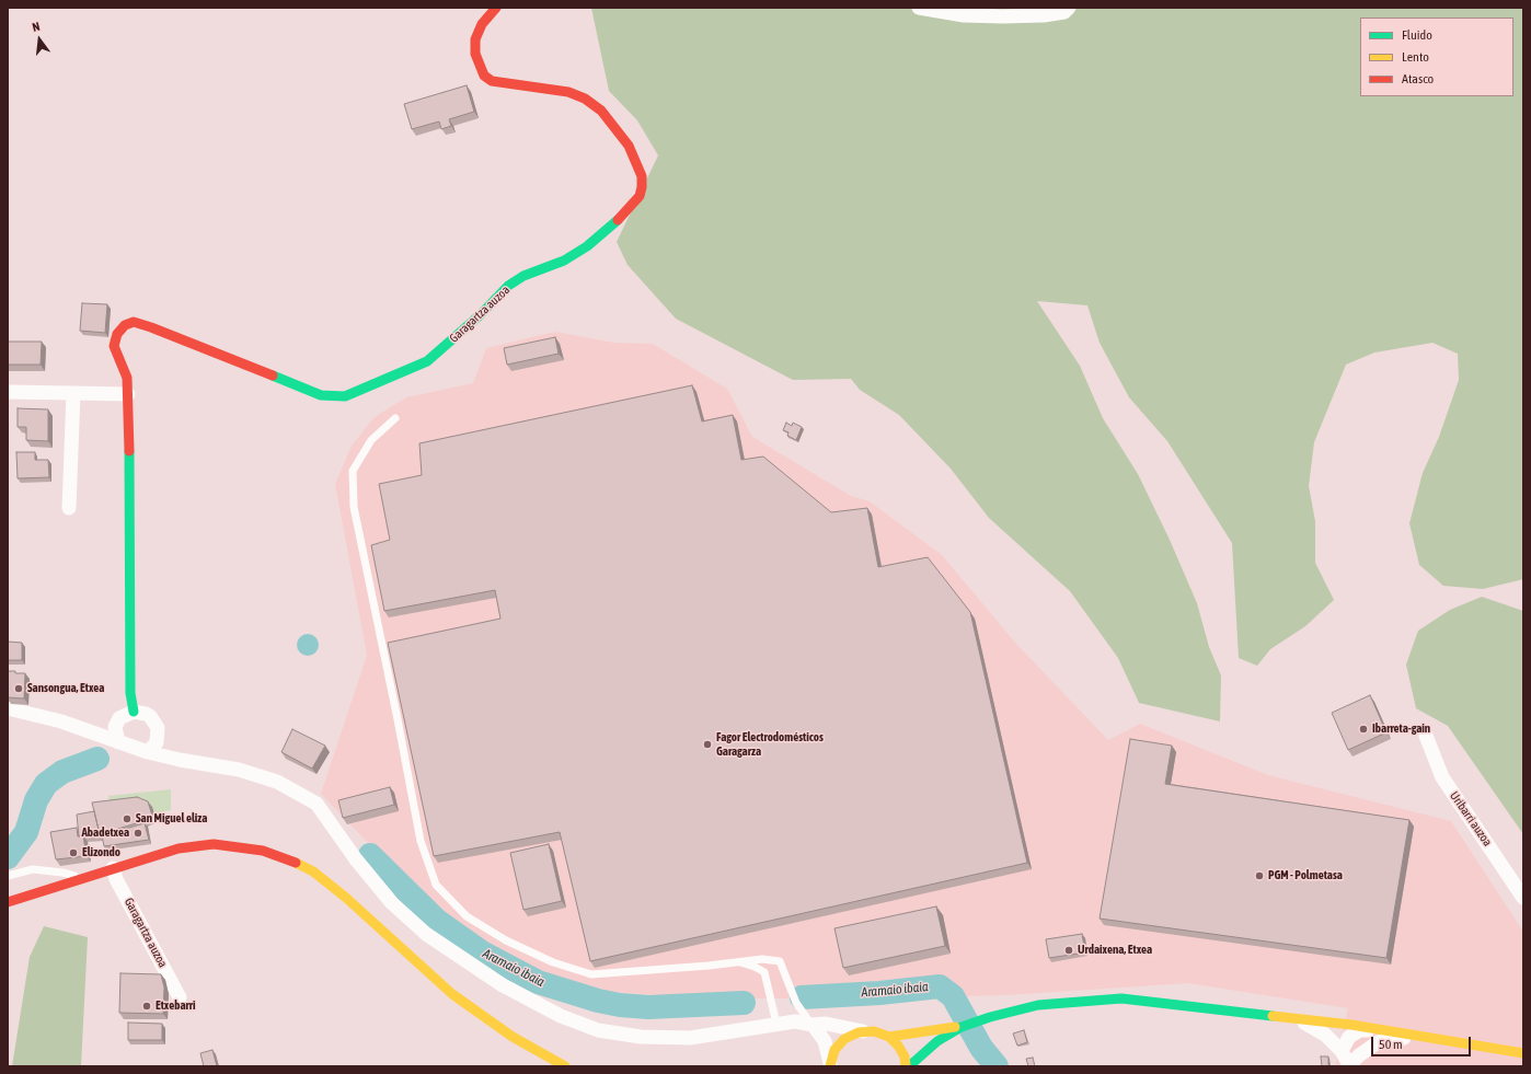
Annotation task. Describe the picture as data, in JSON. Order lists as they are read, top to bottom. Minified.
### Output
{"streets":{"main road":["Garagartza auzoa"],"street":["Uribarri auzoa"]},"water":["Aramaio ibaia"],"places":["Sansongua, Etxea","Ibarreta-gain","Fagor Electrodomésticos Garagarza","San Miguel eliza","Abadetxea","Elizondo","PGM - Polmetasa","Urdaixena, Etxea","Etxebarri"],"legend":["Fluido","Lento","Atasco"],"scale_bar":"50 m","north":"top"}
